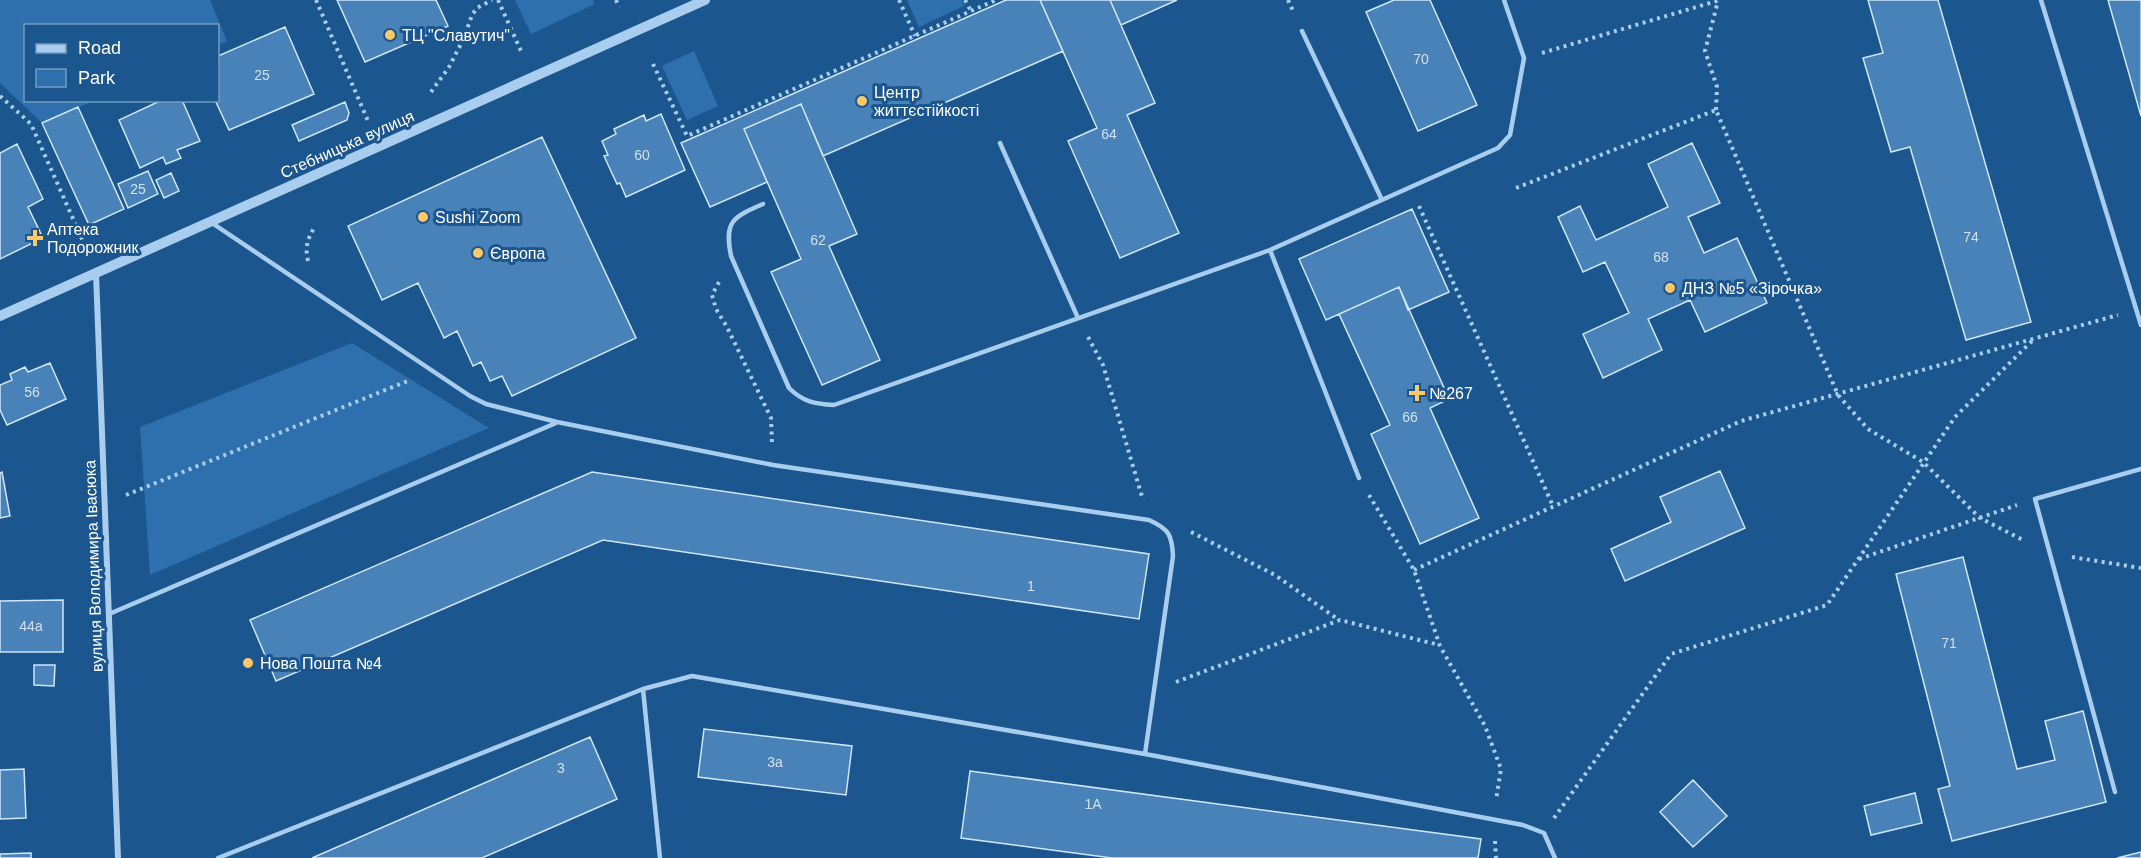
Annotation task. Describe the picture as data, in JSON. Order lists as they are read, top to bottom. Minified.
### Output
{"streets":{"street":["Стебницька вулиця","вулиця Володимира Івасюка"]},"crossings":[["Стебницька вулиця","вулиця Володимира Івасюка"]],"places":{"other":["ТЦ \"Славутич\"","Центр життєстійкості","Sushi Zoom","Європа","ДНЗ №5 «Зірочка»","Нова Пошта №4"],"health":["Аптека Подорожник","№267"]},"house_numbers":["70","25","64","60","25","74","62","68","56","66","1","44а","71","3а","3","1А"],"legend":["Road","Park"]}
